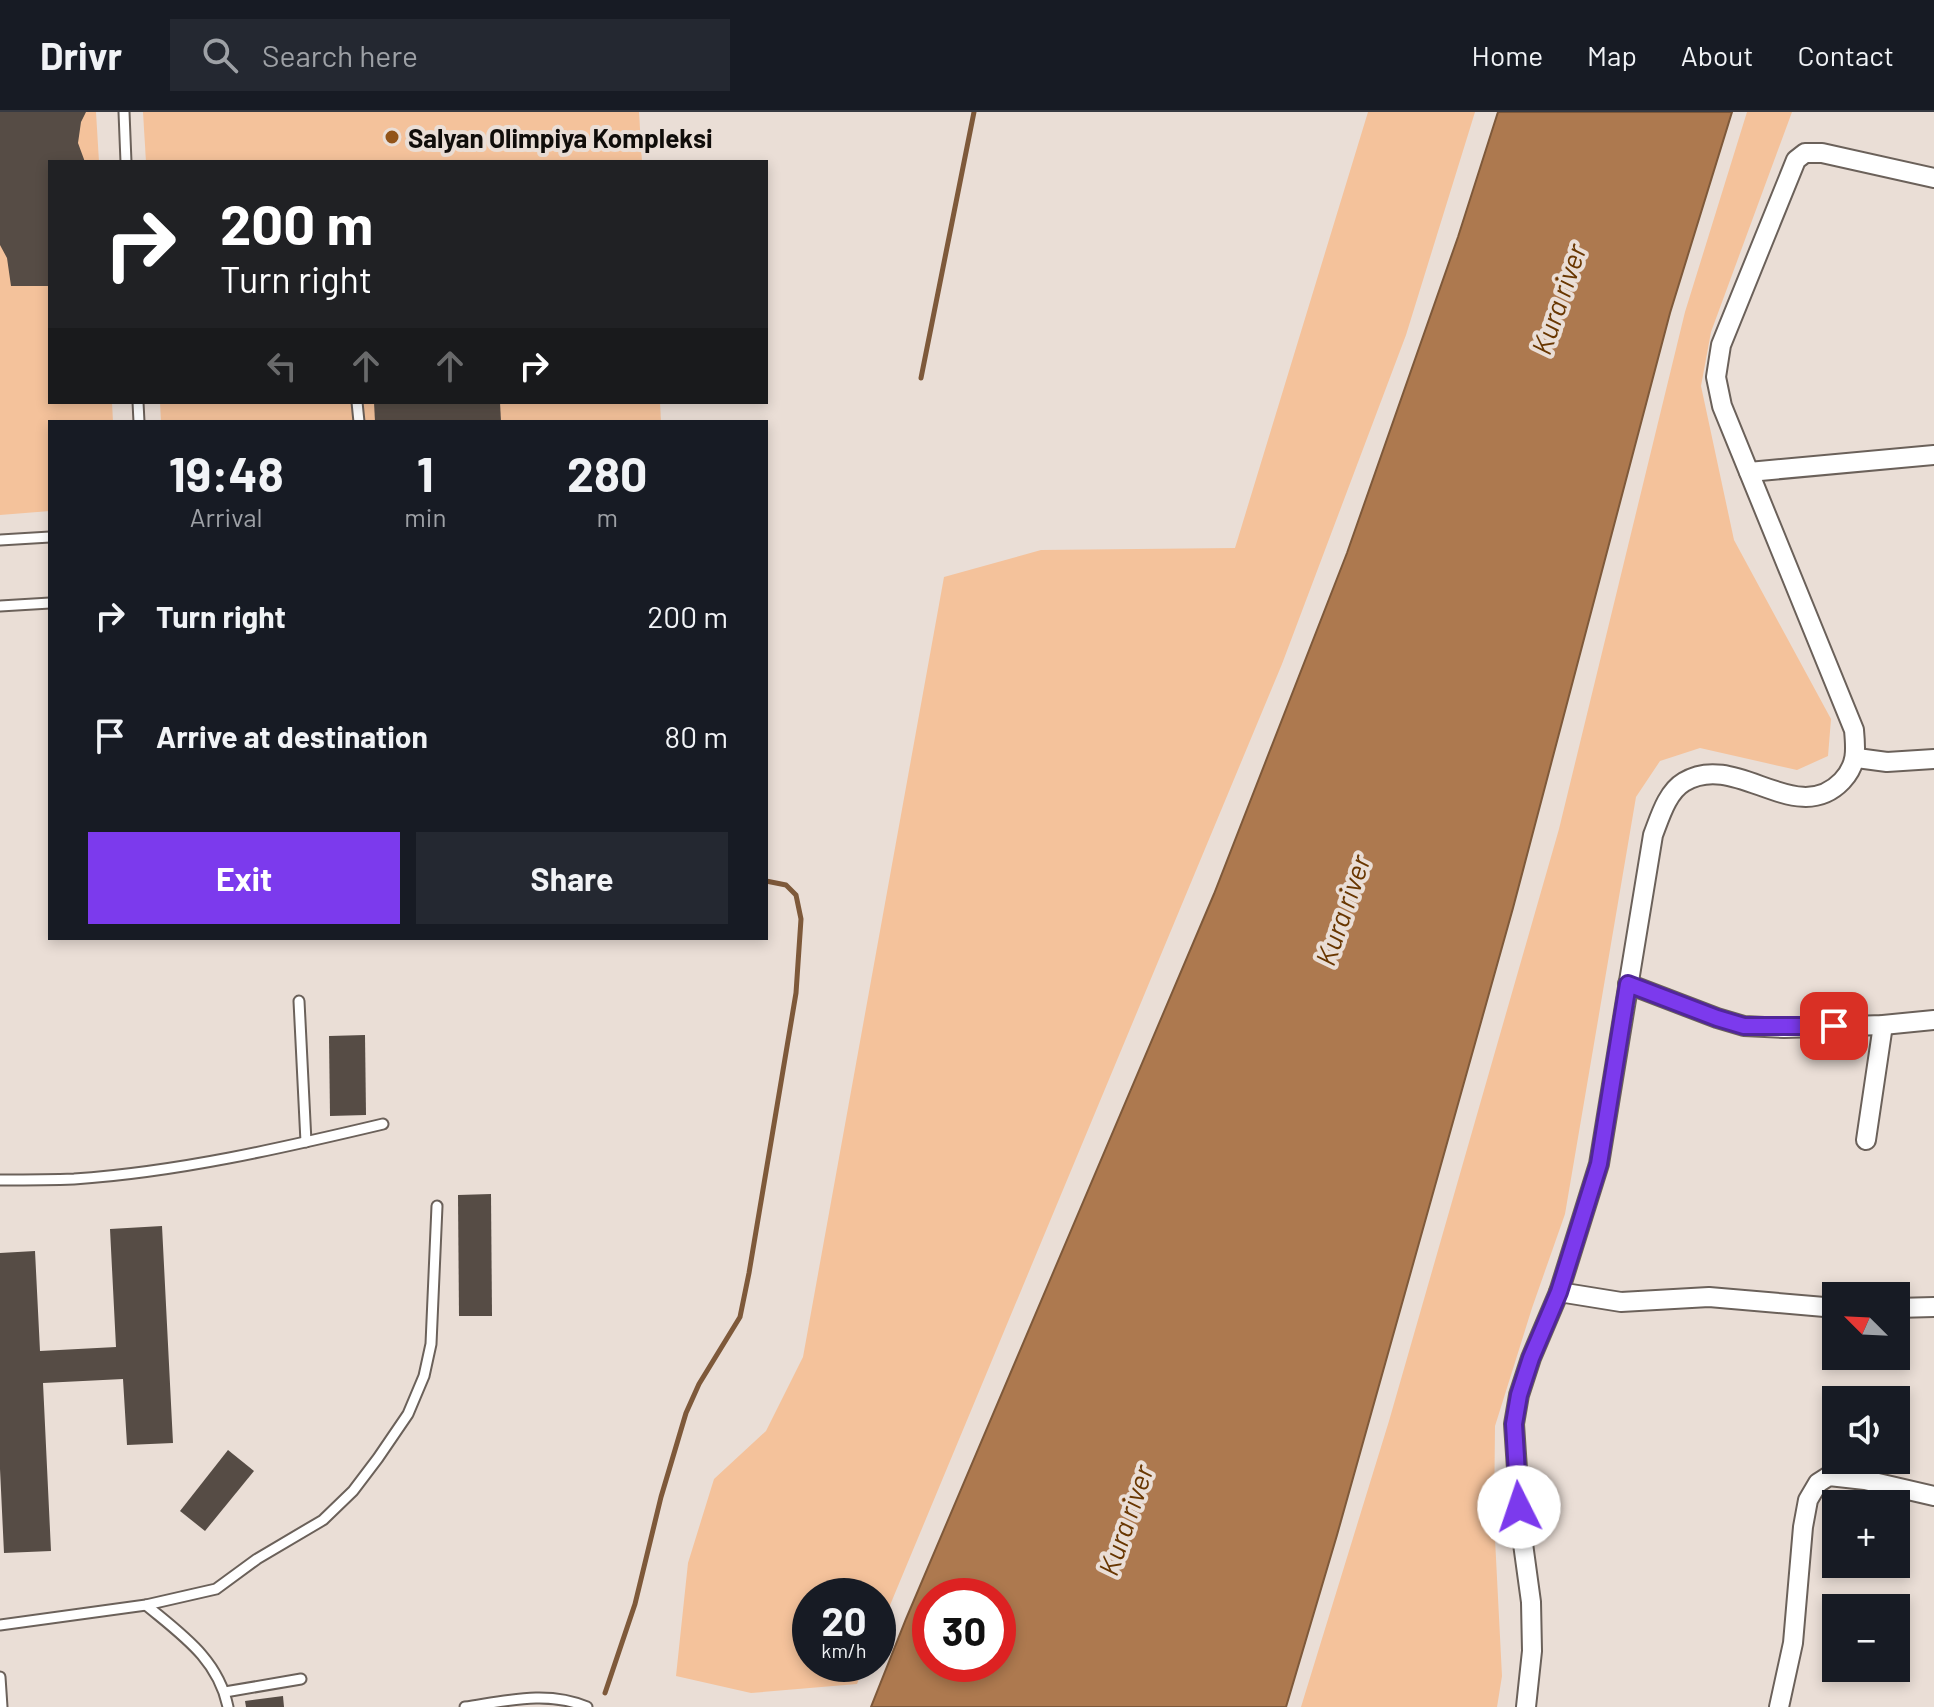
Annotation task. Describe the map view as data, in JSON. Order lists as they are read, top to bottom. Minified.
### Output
{"water":["Kura river"],"places":["Salyan Olimpiya Kompleksi"],"north":"top left","page":{"header":"Drivr","search":"Search here","nav":["Home","Map","About","Contact"],"turn":["200 m","Turn right"],"eta":["19:48","Arrival","1","min","280","m"],"list":[{"name":"Turn right","value":"200 m"},{"name":"Arrive at destination","value":"80 m"}],"buttons":["Exit","Share"],"map_buttons":["+","−"],"speed":"20 km/h","limit":"30"}}
